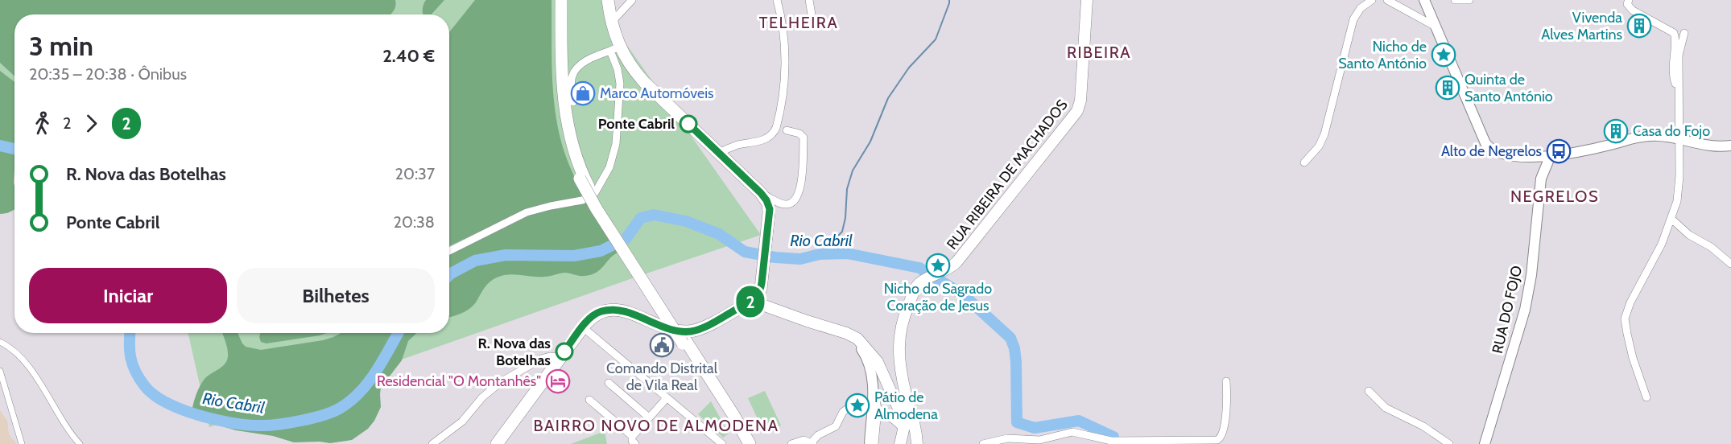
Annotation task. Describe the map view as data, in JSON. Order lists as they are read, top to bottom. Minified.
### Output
{"streets":{"main road":["RUA RIBEIRA DE MACHADOS"],"street":["RUA DO FOJO"]},"districts":["TELHEIRA","RIBEIRA","NEGRELOS","BAIRRO NOVO DE ALMODENA"],"water":["Rio Cabril"],"places":{"building":["Vivenda Alves Martins","Quinta de Santo António","Casa do Fojo"],"place":["Nicho de Santo António","Nicho do Sagrado Coração de Jesus","Pátio de Almodena"],"shop":["Marco Automóveis"],"other":["Ponte Cabril","R. Nova das Botelhas"],"bus stop":["Alto de Negrelos"],"public building":["Comando Distrital de Vila Real"],"hotel":["Residencial \"O Montanhês\""]},"lines":["bus line 2"],"page":{"on_map":"2","heading":["3 min","20:35 – 20:38 · Ônibus","2.40 €"],"legs":["2","2"],"list":[{"name":"R. Nova das Botelhas","value":"20:37"},{"name":"Ponte Cabril","value":"20:38"}],"buttons":["Iniciar","Bilhetes"]}}
